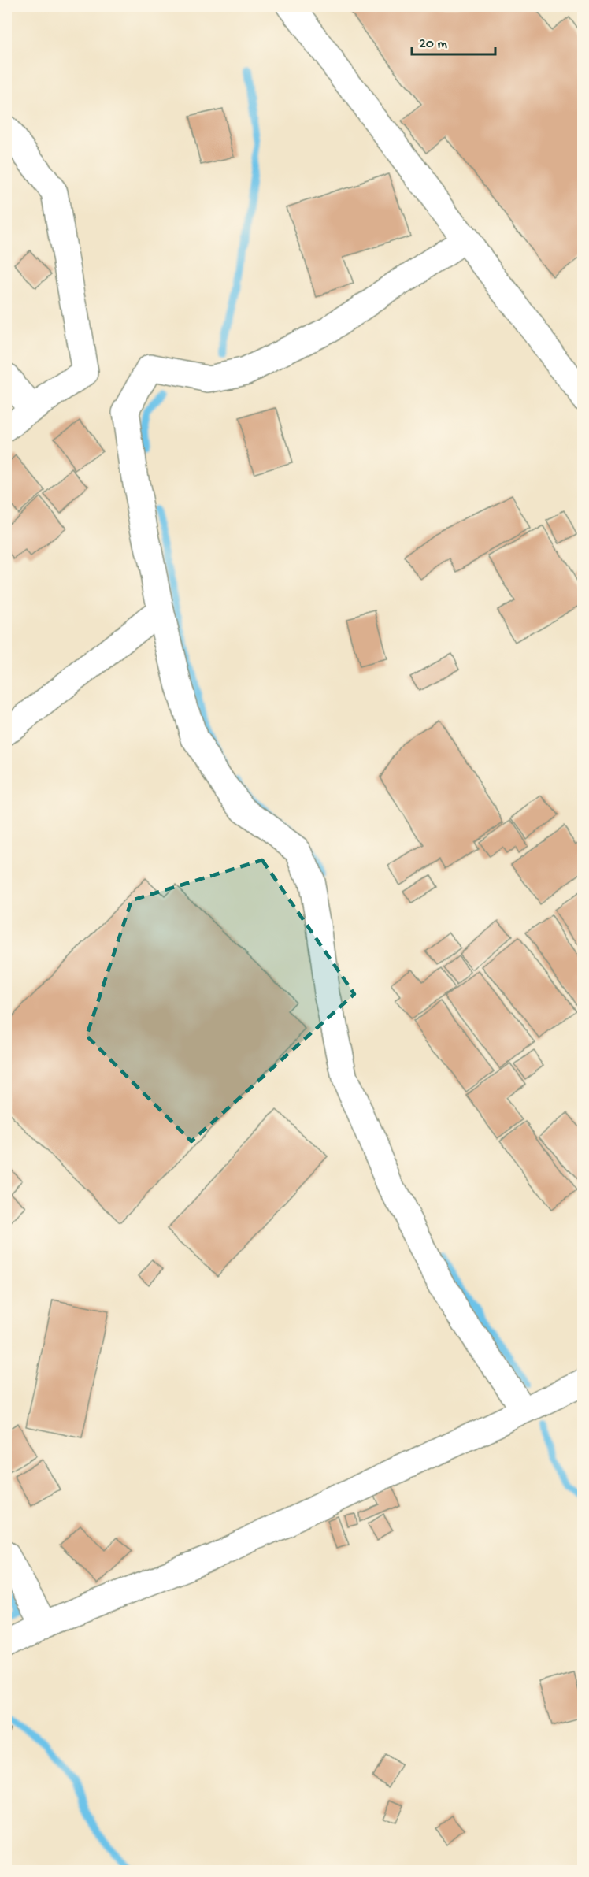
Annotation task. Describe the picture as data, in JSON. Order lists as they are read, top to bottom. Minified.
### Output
{"scale_bar":"20 m"}
